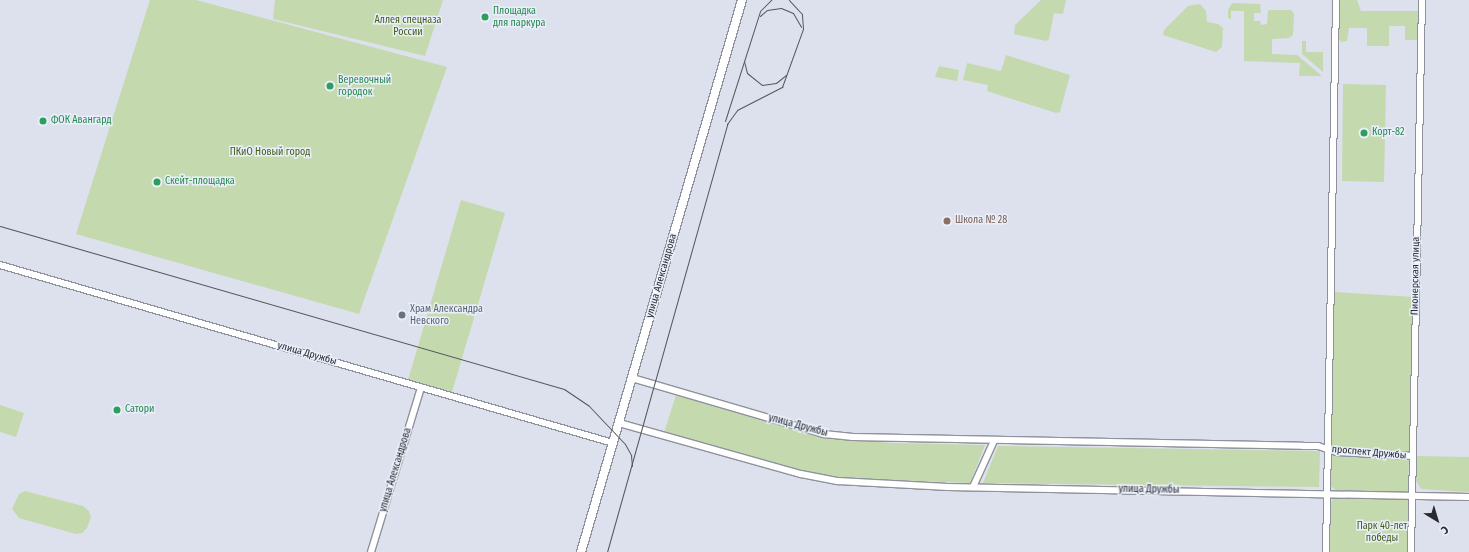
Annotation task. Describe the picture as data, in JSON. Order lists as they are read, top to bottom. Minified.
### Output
{"streets":{"main road":["улица Александрова"],"street":["Пионерская улица","улица Дружбы","проспект Дружбы"]},"crossings":[["улица Александрова","улица Дружбы"],["Пионерская улица","проспект Дружбы"],["улица Дружбы","проспект Дружбы"]],"parks":["Аллея спецназа России","ПКиО Новый город","Парк 40-лет победы"],"places":["Площадка для паркура","Веревочный городок","ФОК Авангард","Корт-82","Скейт-площадка","Школа № 28","Храм Александра Невского","Сатори"],"north":"bottom right"}
